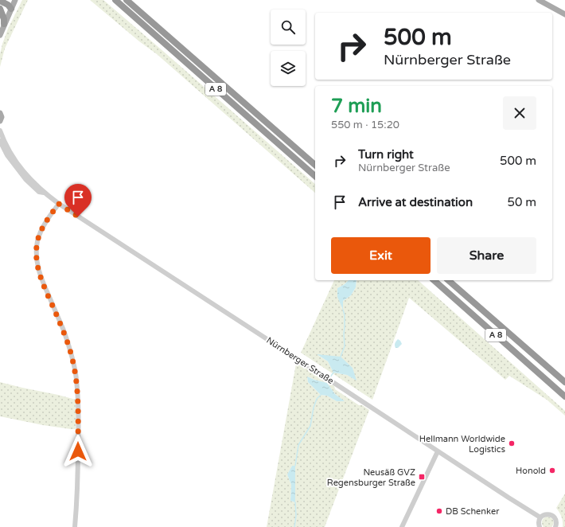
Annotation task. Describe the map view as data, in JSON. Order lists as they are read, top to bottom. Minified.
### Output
{"streets":{"highway":["A 8"],"street":["Nürnberger Straße"]},"places":{"other":["Hellmann Worldwide Logistics","Honold","DB Schenker"],"transit":["Neusäß GVZ Regensburger Straße"]},"page":{"turn":["500 m","Nürnberger Straße"],"heading":["7 min","550 m · 15:20"],"list":[{"name":"Turn right","note":"Nürnberger Straße","value":"500 m"},{"name":"Arrive at destination","value":"50 m"}],"buttons":["Exit","Share"]}}
